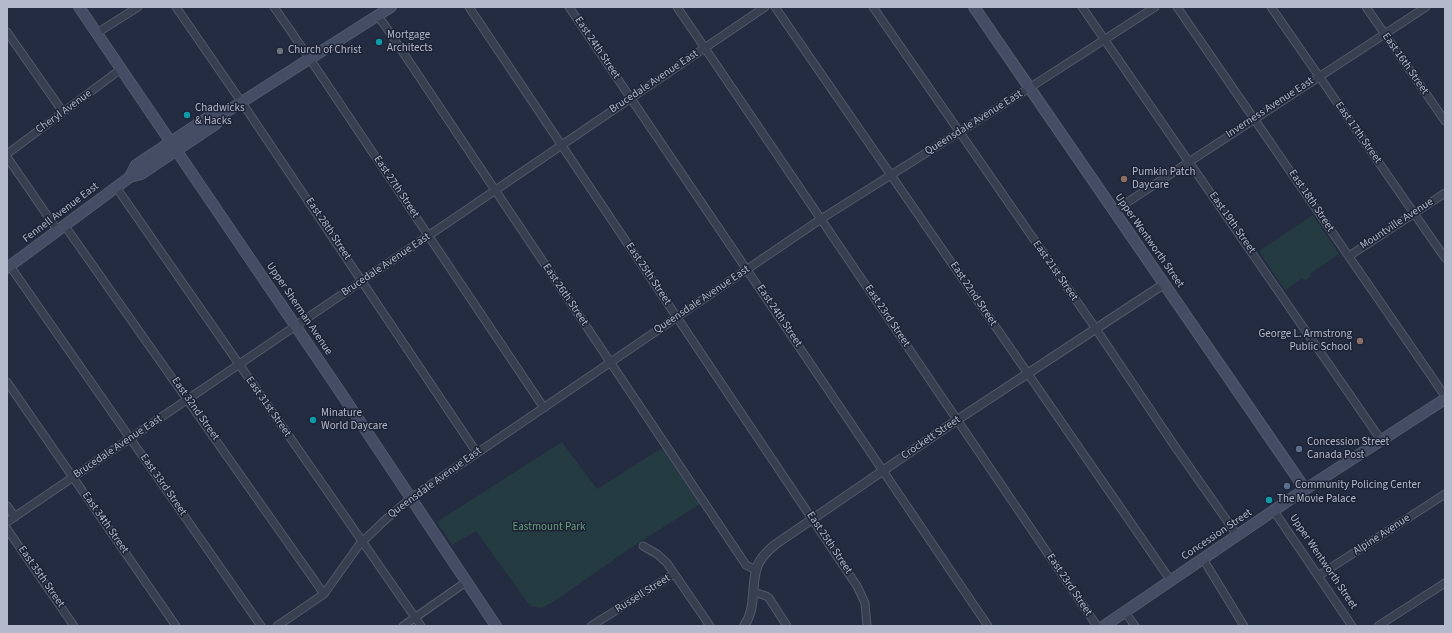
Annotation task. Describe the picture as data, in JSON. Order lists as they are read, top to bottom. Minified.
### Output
{"streets":{"main road":["Fennell Avenue East","Upper Wentworth Street","Upper Sherman Avenue","Concession Street"],"street":["East 24th Street","East 16th Street","Brucedale Avenue East","Inverness Avenue East","Cheryl Avenue","Queensdale Avenue East","East 17th Street","East 27th Street","East 18th Street","East 19th Street","Mountville Avenue","East 28th Street","East 21st Street","East 25th Street","East 22nd Street","East 26th Street","East 23rd Street","East 31st Street","East 32nd Street","Crockett Street","East 33rd Street","East 34th Street","Alpine Avenue","East 35th Street","Russell Street"]},"crossings":[["East 24th Street","Brucedale Avenue East"],["East 24th Street","Queensdale Avenue East"],["East 24th Street","Crockett Street"],["East 16th Street","Inverness Avenue East"],["Brucedale Avenue East","East 27th Street"],["Brucedale Avenue East","East 28th Street"],["Brucedale Avenue East","East 25th Street"],["Brucedale Avenue East","East 26th Street"],["Brucedale Avenue East","Upper Sherman Avenue"],["Brucedale Avenue East","East 23rd Street"],["Brucedale Avenue East","East 31st Street"],["Brucedale Avenue East","East 32nd Street"],["Brucedale Avenue East","East 33rd Street"],["Brucedale Avenue East","East 34th Street"],["Inverness Avenue East","East 17th Street"],["Inverness Avenue East","East 18th Street"],["Inverness Avenue East","East 19th Street"],["Inverness Avenue East","Upper Wentworth Street"],["Cheryl Avenue","Upper Sherman Avenue"],["Queensdale Avenue East","East 27th Street"],["Queensdale Avenue East","East 19th Street"],["Queensdale Avenue East","East 28th Street"],["Queensdale Avenue East","Upper Wentworth Street"],["Queensdale Avenue East","East 21st Street"],["Queensdale Avenue East","East 25th Street"],["Queensdale Avenue East","East 22nd Street"],["Queensdale Avenue East","East 26th Street"],["Queensdale Avenue East","Upper Sherman Avenue"],["Queensdale Avenue East","East 23rd Street"],["Queensdale Avenue East","East 31st Street"],["Queensdale Avenue East","East 32nd Street"],["East 17th Street","Mountville Avenue"],["East 27th Street","Fennell Avenue East"],["East 18th Street","Mountville Avenue"],["East 18th Street","Concession Street"],["Fennell Avenue East","East 28th Street"],["Fennell Avenue East","East 26th Street"],["Fennell Avenue East","Upper Sherman Avenue"],["Fennell Avenue East","East 31st Street"],["Fennell Avenue East","East 32nd Street"],["Fennell Avenue East","East 33rd Street"],["East 19th Street","Concession Street"],["Upper Wentworth Street","Crockett Street"],["Upper Wentworth Street","Concession Street"],["Upper Wentworth Street","Alpine Avenue"],["East 21st Street","Crockett Street"],["East 21st Street","Concession Street"],["East 25th Street","Crockett Street"],["East 22nd Street","Crockett Street"],["East 22nd Street","Concession Street"],["East 26th Street","Crockett Street"],["East 23rd Street","Crockett Street"]],"parks":["Eastmount Park"],"places":["Mortgage Architects","Church of Christ","Chadwicks & Hacks","Pumkin Patch Daycare","George L. Armstrong Public School","Minature World Daycare","Concession Street Canada Post","Community Policing Center","The Movie Palace"]}
